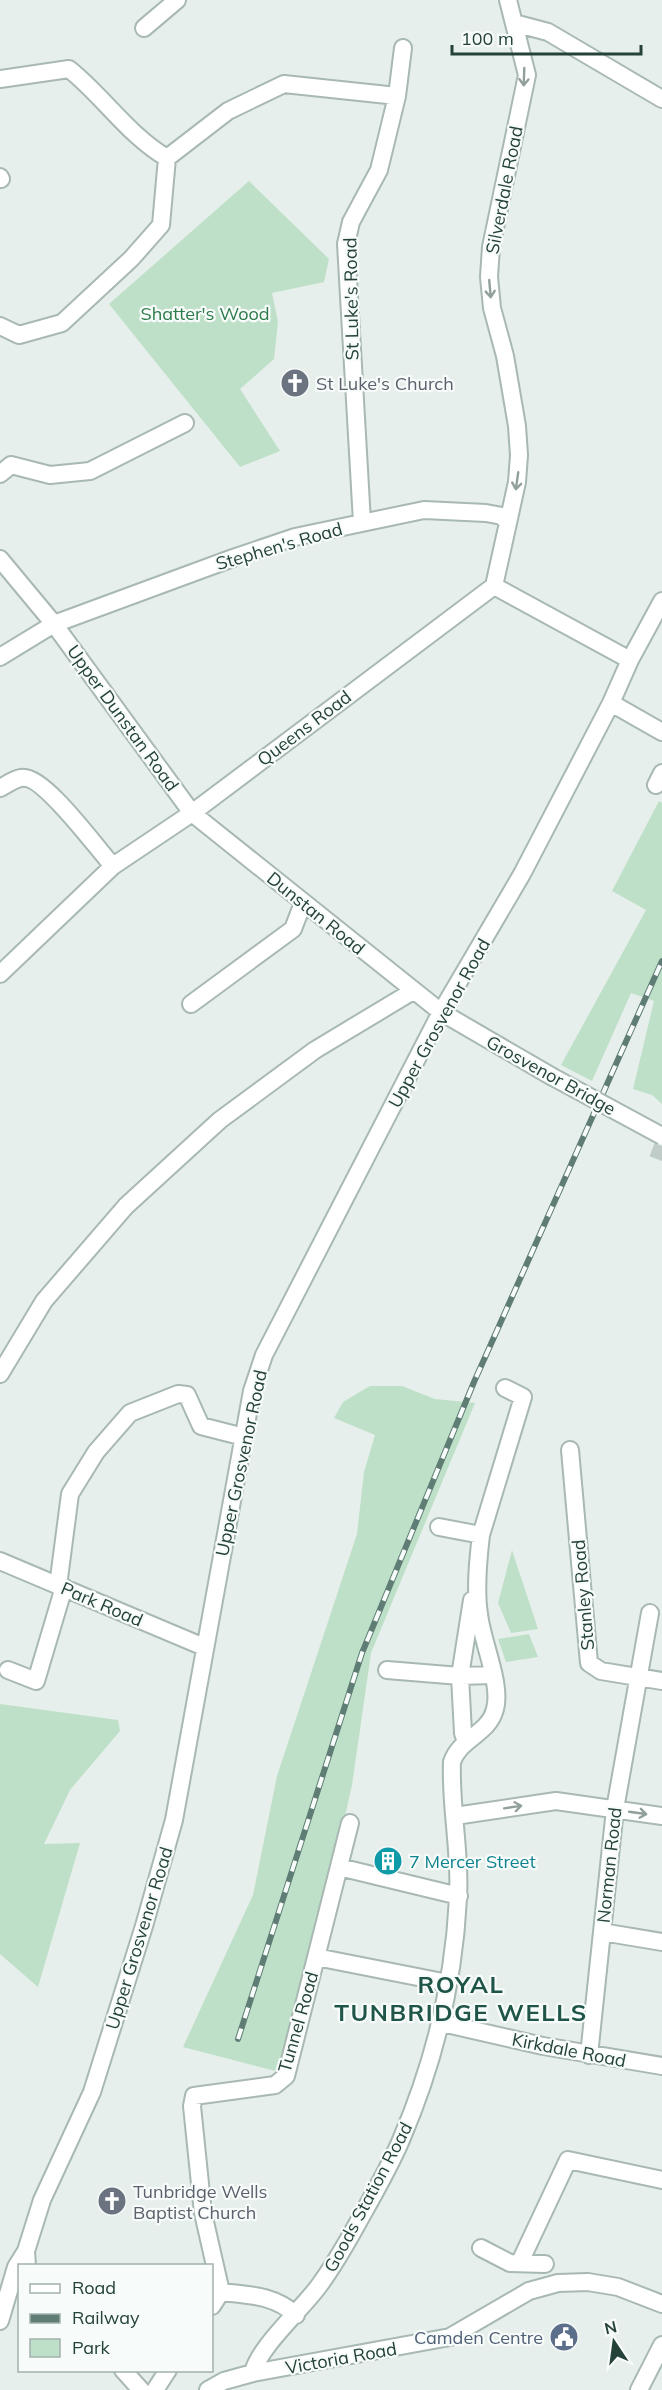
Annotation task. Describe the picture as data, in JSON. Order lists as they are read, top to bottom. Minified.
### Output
{"streets":{"street":["Silverdale Road","St Luke's Road","Stephen's Road","Upper Dunstan Road","Queens Road","Dunstan Road","Upper Grosvenor Road","Grosvenor Bridge","Stanley Road","Park Road","Norman Road","Tunnel Road","Kirkdale Road","Goods Station Road","Victoria Road"]},"crossings":[["Silverdale Road","Stephen's Road"],["St Luke's Road","Stephen's Road"],["Stephen's Road","Upper Dunstan Road"],["Upper Dunstan Road","Queens Road"],["Upper Dunstan Road","Dunstan Road"],["Queens Road","Dunstan Road"],["Dunstan Road","Upper Grosvenor Road"],["Dunstan Road","Grosvenor Bridge"],["Upper Grosvenor Road","Grosvenor Bridge"],["Upper Grosvenor Road","Park Road"],["Stanley Road","Norman Road"],["Norman Road","Kirkdale Road"],["Kirkdale Road","Goods Station Road"],["Goods Station Road","Victoria Road"]],"one_way":["Silverdale Road"],"districts":["ROYAL TUNBRIDGE WELLS"],"parks":["Shatter's Wood"],"places":{"church":["St Luke's Church","Tunbridge Wells Baptist Church"],"building":["7 Mercer Street"],"public building":["Camden Centre"]},"legend":["Road","Railway","Park"],"scale_bar":"100 m","north":"top"}
